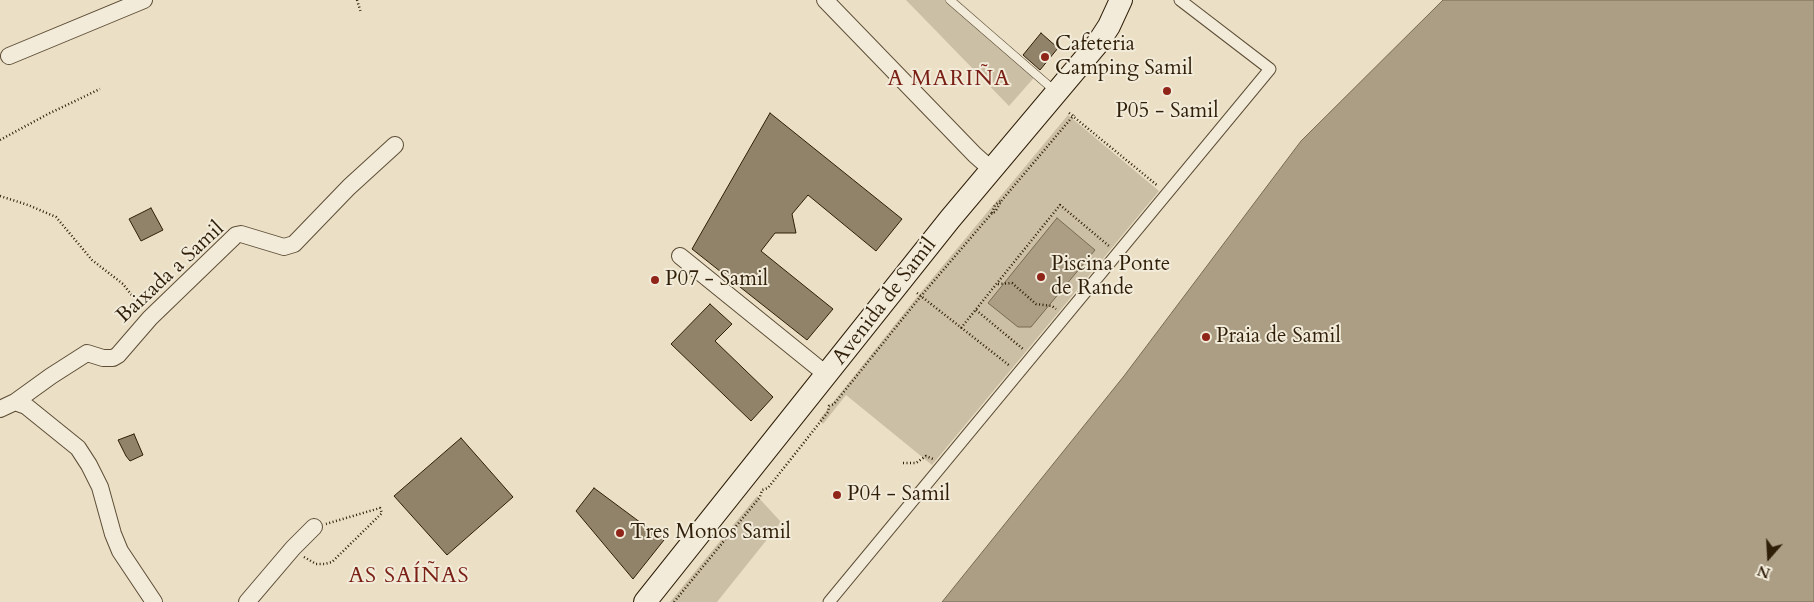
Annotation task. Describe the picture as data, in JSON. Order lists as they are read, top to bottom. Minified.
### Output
{"streets":{"main road":["Avenida de Samil"],"street":["Baixada a Samil"]},"districts":["A MARIÑA","AS SAÍÑAS"],"places":["Cafeteria Camping Samil","P05 - Samil","Piscina Ponte de Rande","P07 - Samil","Praia de Samil","P04 - Samil","Tres Monos Samil"],"north":"bottom"}
